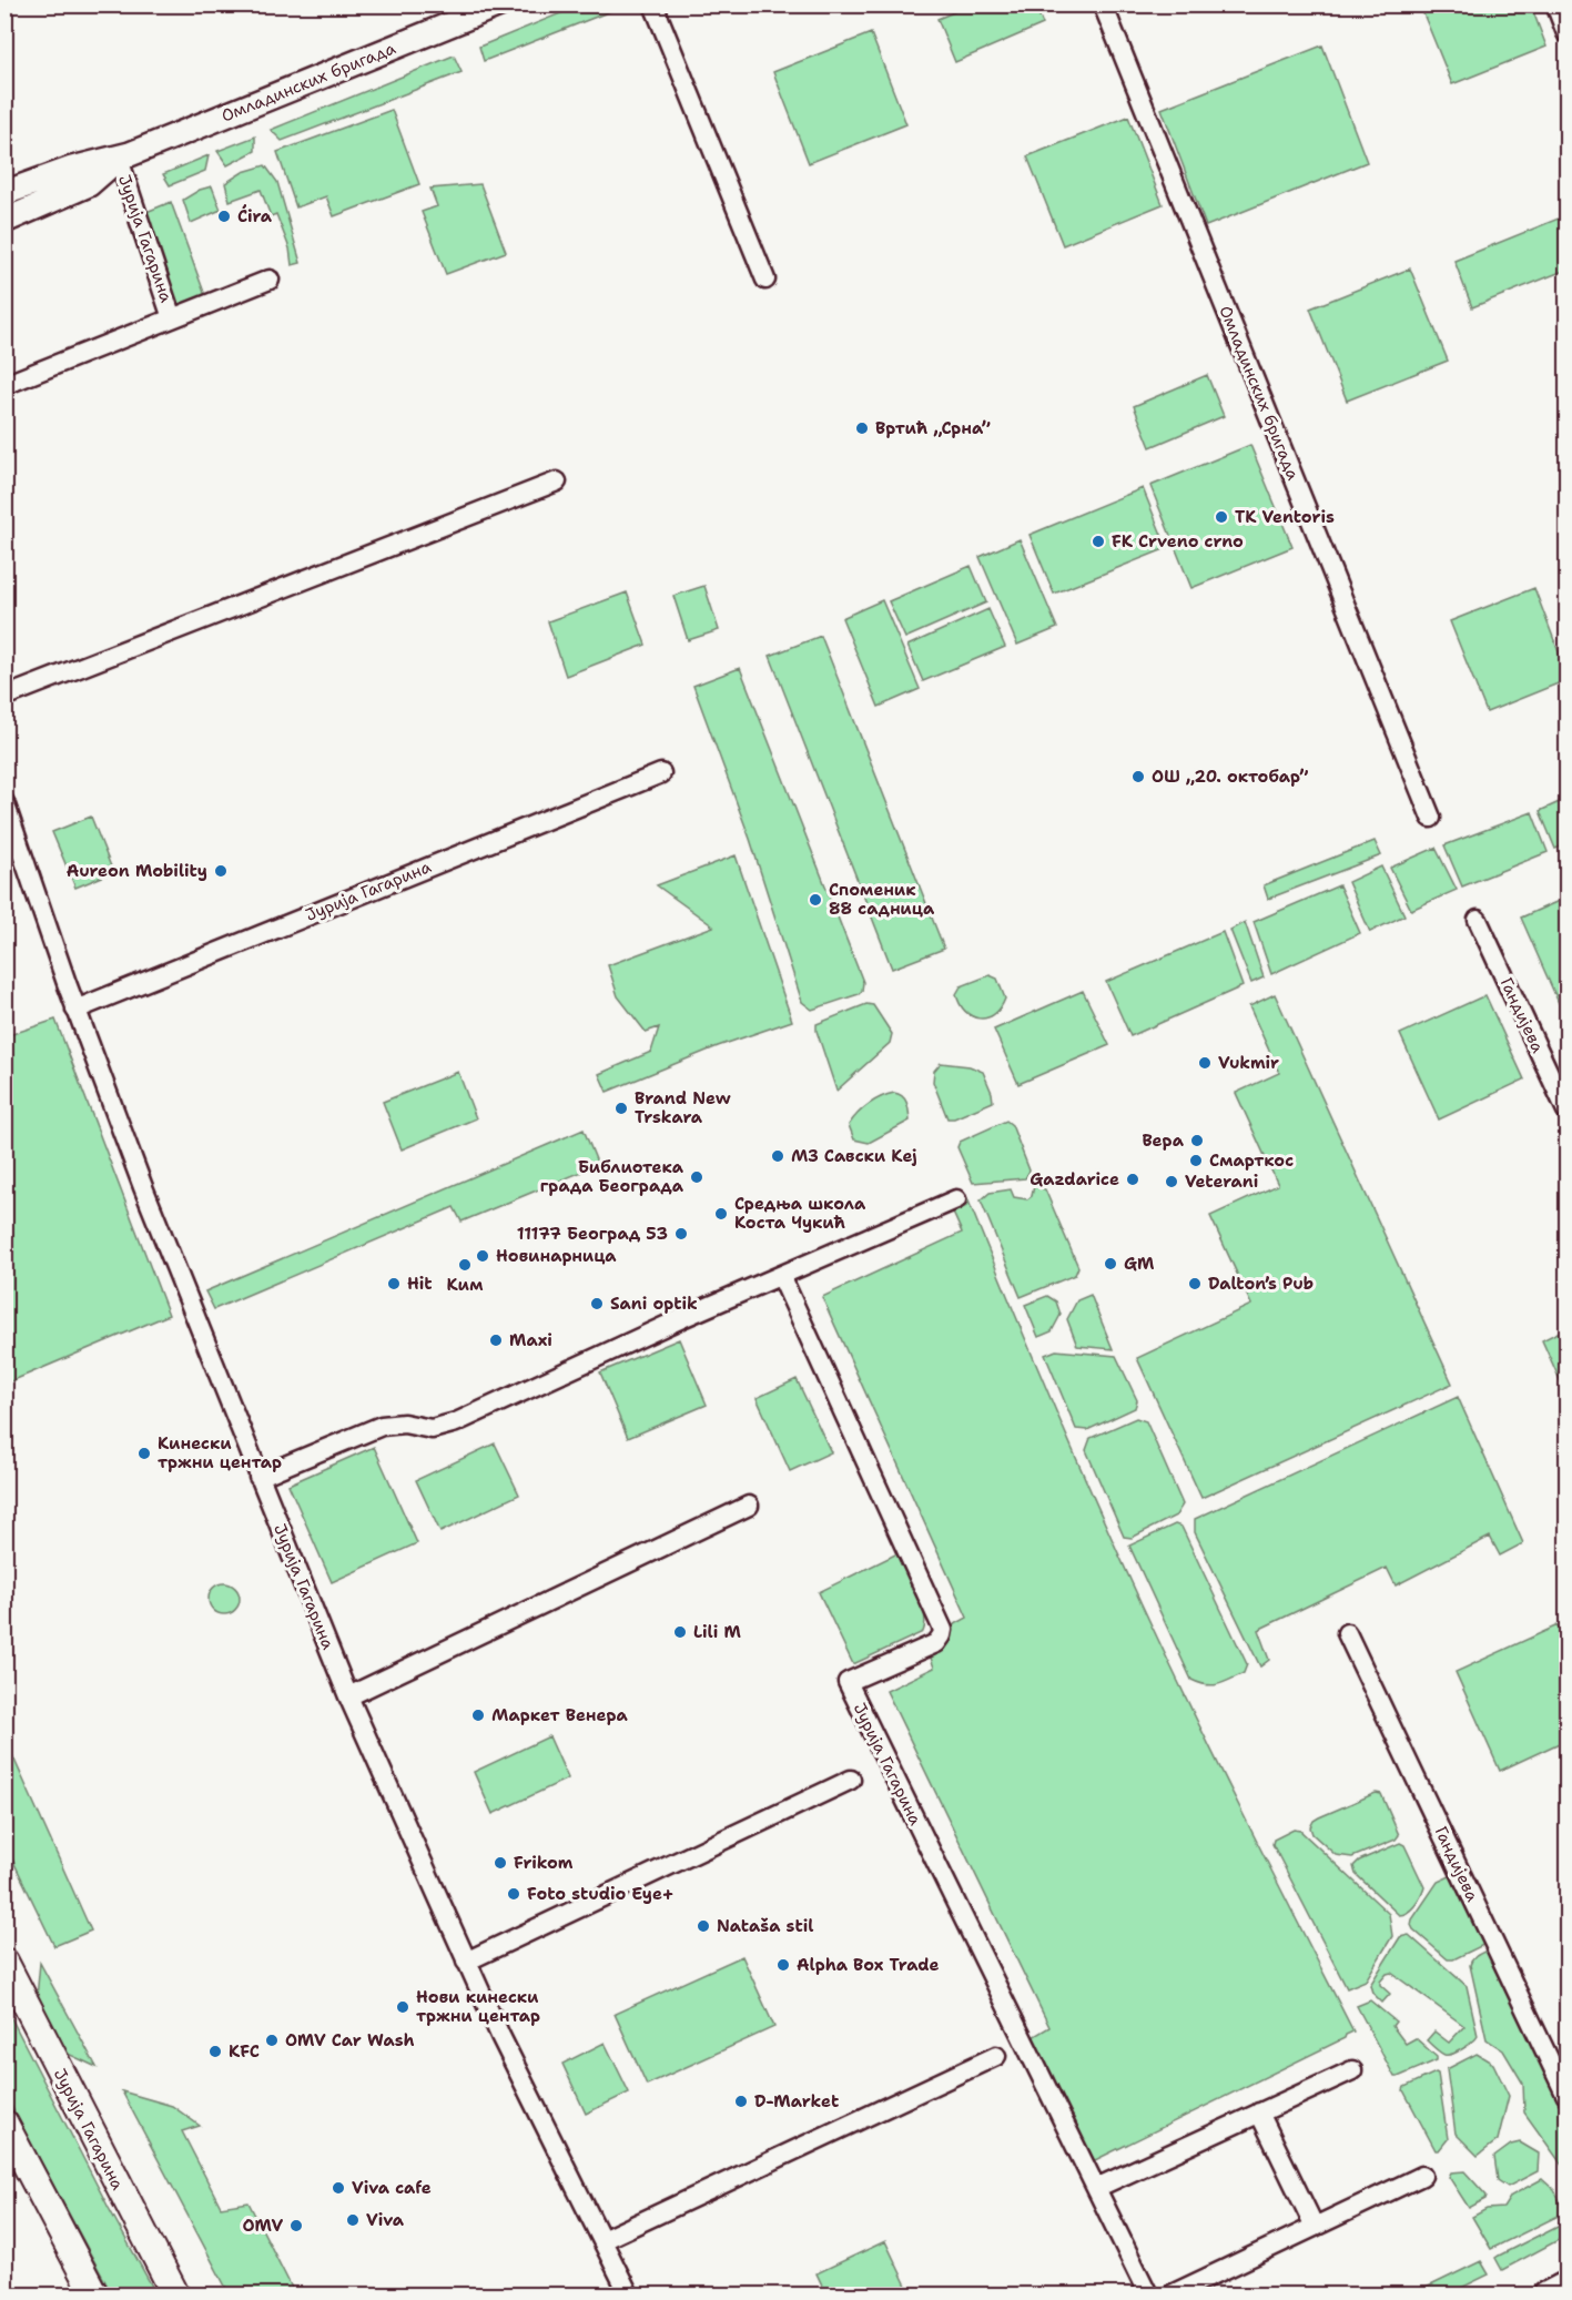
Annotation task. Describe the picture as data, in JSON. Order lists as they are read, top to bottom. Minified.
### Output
{"streets":{"main road":["Јурија Гагарина"],"street":["Омладинских бригада","Гандијева"]},"crossings":[["Омладинских бригада","Јурија Гагарина"]],"places":["Ćira","Вртић „Срна”","TK Ventoris","FK Crveno crno","ОШ „20. октобар”","Aureon Mobility","Споменик 88 садница","Vukmir","Brand New Trskara","Вера","МЗ Савски Кеј","Смарткос","Библиотека града Београда","Gazdarice","Veterani","Средња школа Коста Чукић","11177 Београд 53","Новинарница","GM","Ким","Hit","Dalton’s Pub","Sani optik","Maxi","Кинески тржни центар","Lili M","Маркет Венера","Frikom","Foto studio Eye+","Nataša stil","Alpha Box Trade","Нови кинески тржни центар","OMV Car Wash","KFC","D-Market","Viva cafe","Viva","OMV"]}
